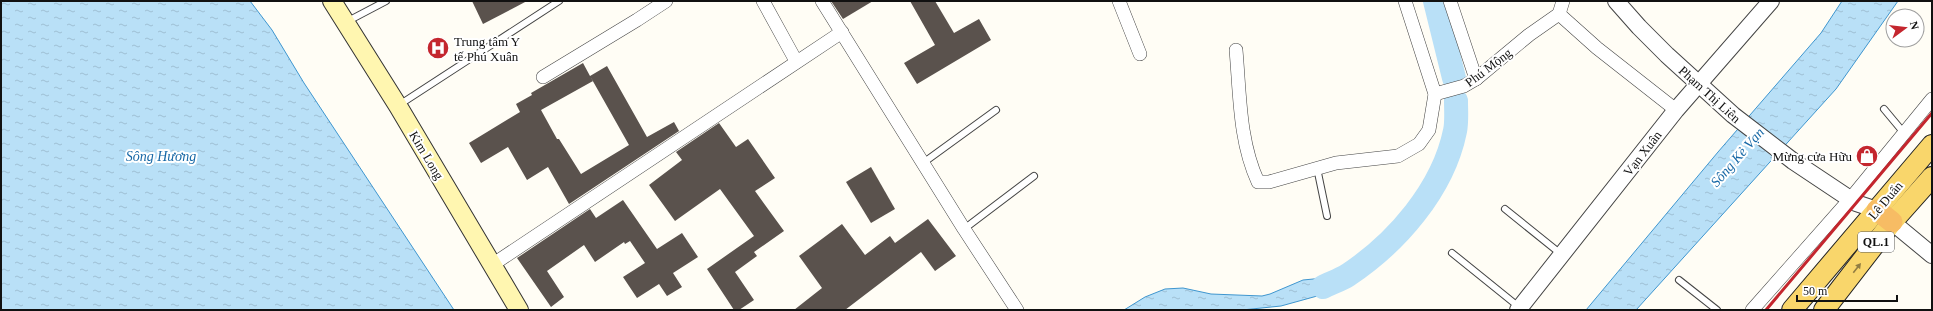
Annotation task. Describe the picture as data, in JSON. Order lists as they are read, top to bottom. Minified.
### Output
{"streets":{"main road":["Kim Long","Lê Duẩn","QL.1"],"street":["Phú Mộng","Phạm Thị Liên","Vạn Xuân"]},"crossings":[["Phạm Thị Liên","Vạn Xuân"],["Phạm Thị Liên","Lê Duẩn"]],"water":["Sông Hương","Sông Kẻ Vạn"],"places":{"hospital":["Trung tâm Y tế Phú Xuân"],"shop":["Mừng cửa Hữu"]},"scale_bar":"50 m","north":"right"}
